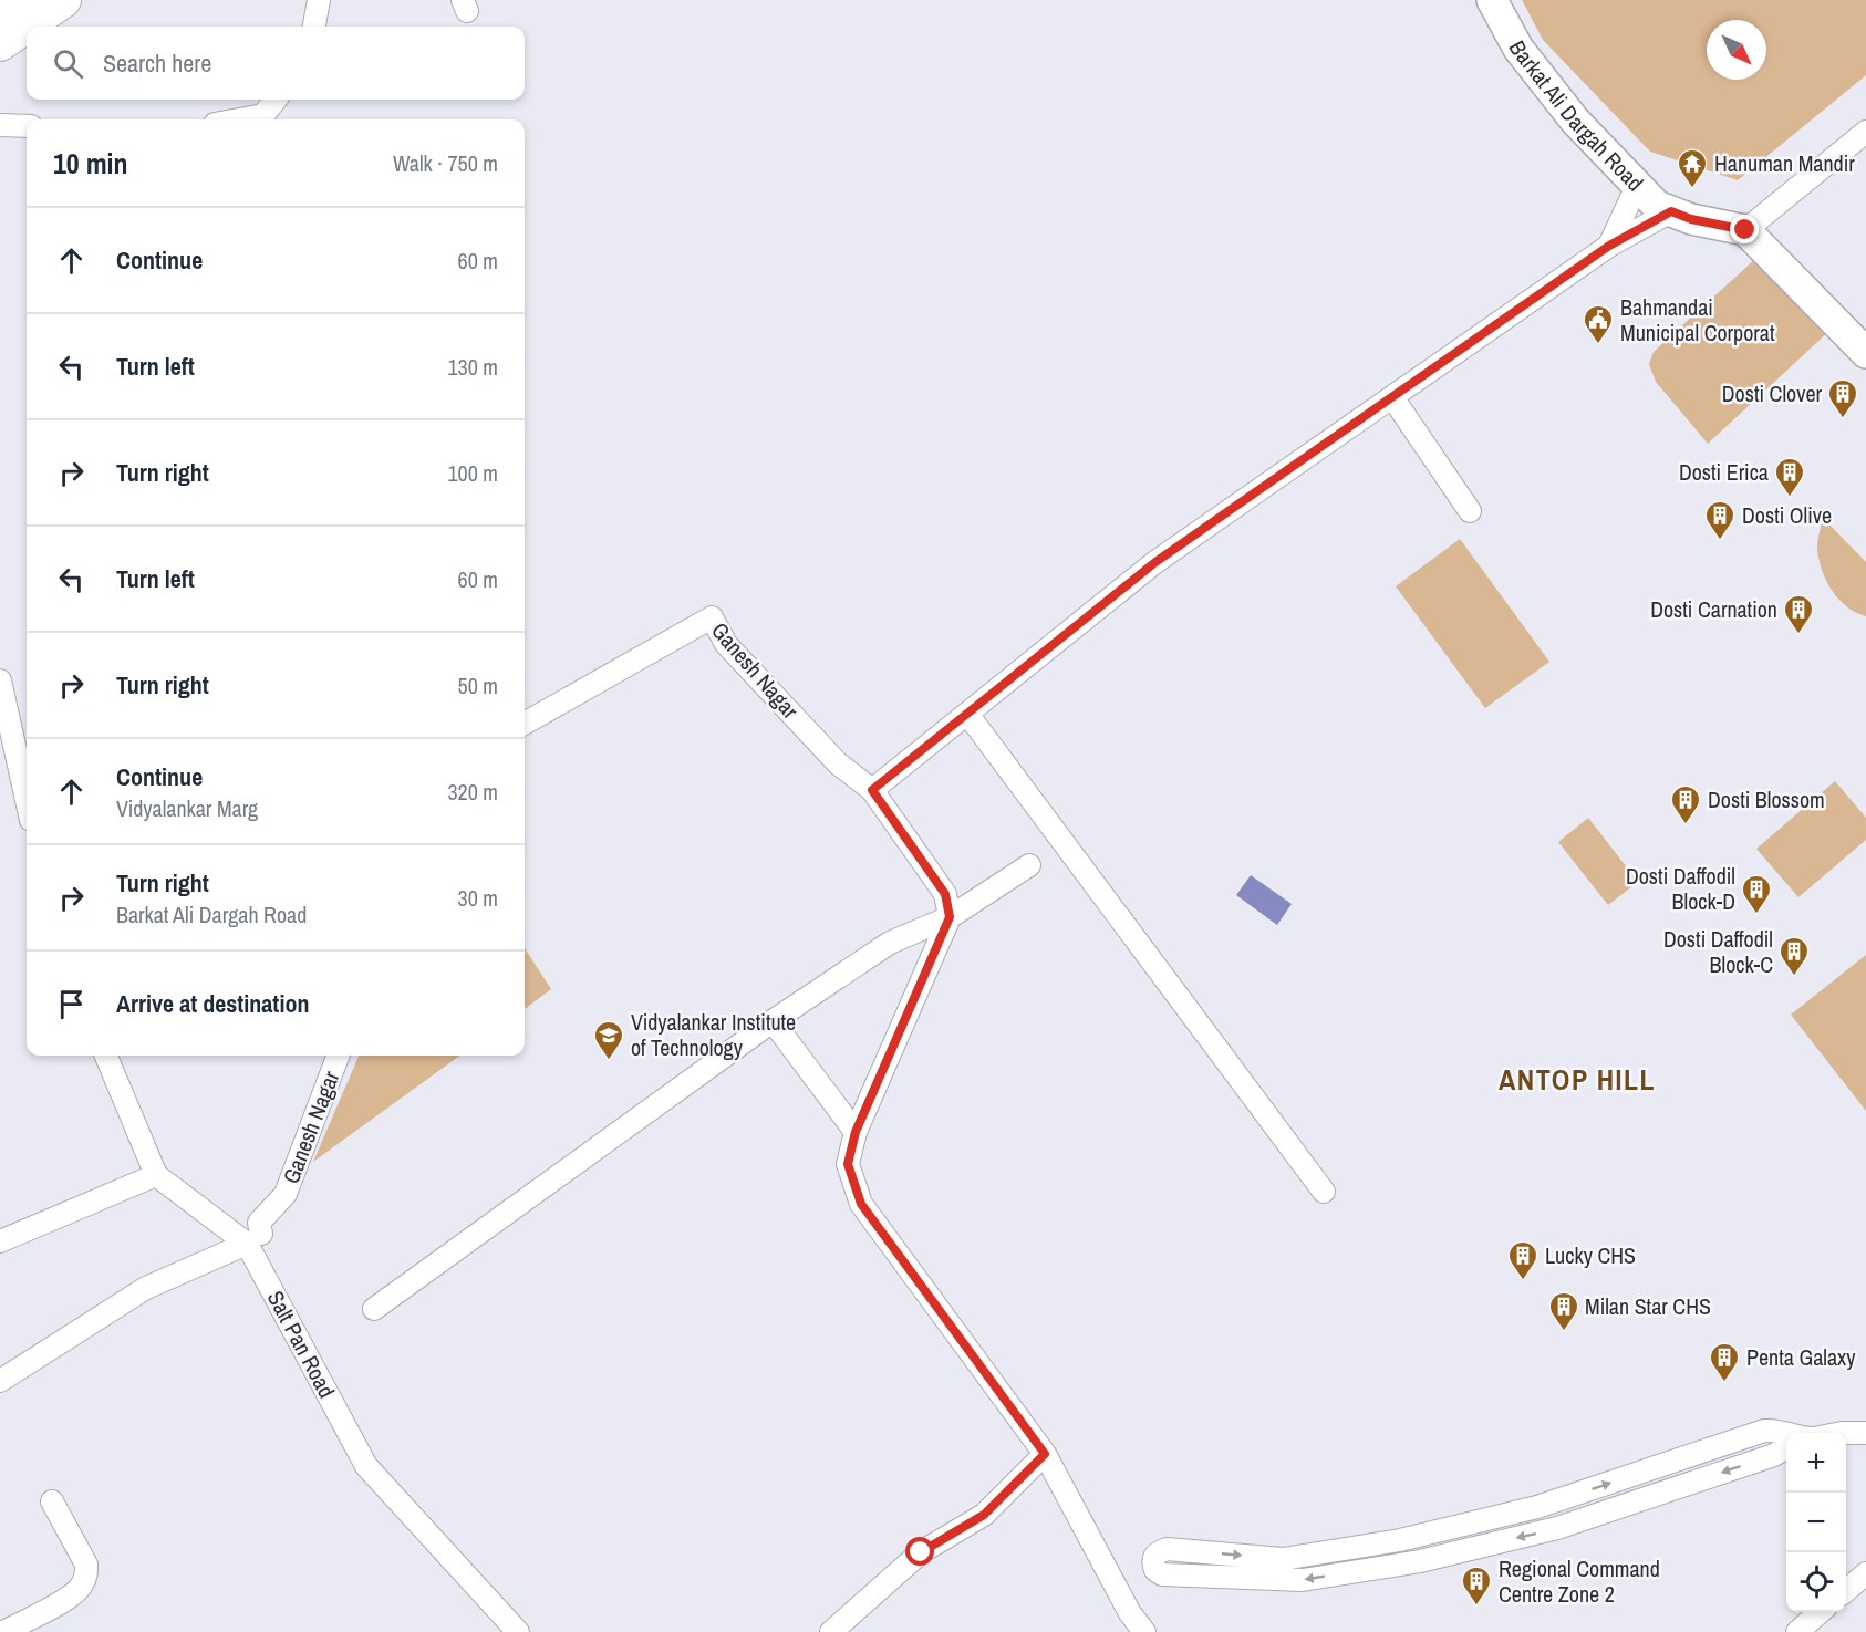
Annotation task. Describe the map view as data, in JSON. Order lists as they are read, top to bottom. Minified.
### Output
{"streets":{"main road":["Barkat Ali Dargah Road"],"street":["Ganesh Nagar","Salt Pan Road"]},"crossings":[["Ganesh Nagar","Salt Pan Road"]],"districts":["ANTOP HILL"],"places":{"temple":["Hanuman Mandir"],"public building":["Bahmandai Municipal Corporat"],"building":["Dosti Clover","Dosti Erica","Dosti Olive","Dosti Carnation","Dosti Blossom","Dosti Daffodil Block-D","Dosti Daffodil Block-C","Lucky CHS","Milan Star CHS","Penta Galaxy","Regional Command Centre Zone 2"],"school or university":["Vidyalankar Institute of Technology"]},"north":"bottom right","page":{"search":"Search here","heading":["10 min","Walk · 750 m"],"list":[["Continue","60 m"],["Turn left","130 m"],["Turn right","100 m"],["Turn left","60 m"],["Turn right","50 m"],["Continue","Vidyalankar Marg","320 m"],["Turn right","Barkat Ali Dargah Road","30 m"],"Arrive at destination"],"map_buttons":["+","−"]}}
